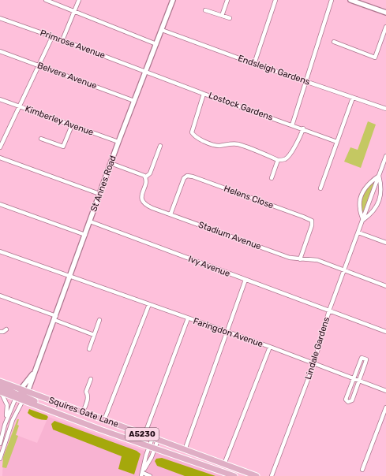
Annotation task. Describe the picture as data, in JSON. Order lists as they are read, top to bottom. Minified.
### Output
{"streets":{"main road":["Squires Gate Lane","A5230"],"street":["Primrose Avenue","Endsleigh Gardens","Belvere Avenue","Lostock Gardens","Kimberley Avenue","St Annes Road","Helens Close","Stadium Avenue","Ivy Avenue","Faringdon Avenue","Lindale Gardens"]},"crossings":[["Primrose Avenue","Lostock Gardens"],["Primrose Avenue","St Annes Road"],["Endsleigh Gardens","St Annes Road"],["Belvere Avenue","St Annes Road"],["Lostock Gardens","St Annes Road"],["Kimberley Avenue","St Annes Road"],["St Annes Road","Ivy Avenue"],["St Annes Road","Faringdon Avenue"],["St Annes Road","Squires Gate Lane"],["Helens Close","Stadium Avenue"],["Stadium Avenue","Lindale Gardens"],["Ivy Avenue","Lindale Gardens"],["Faringdon Avenue","Lindale Gardens"]]}
